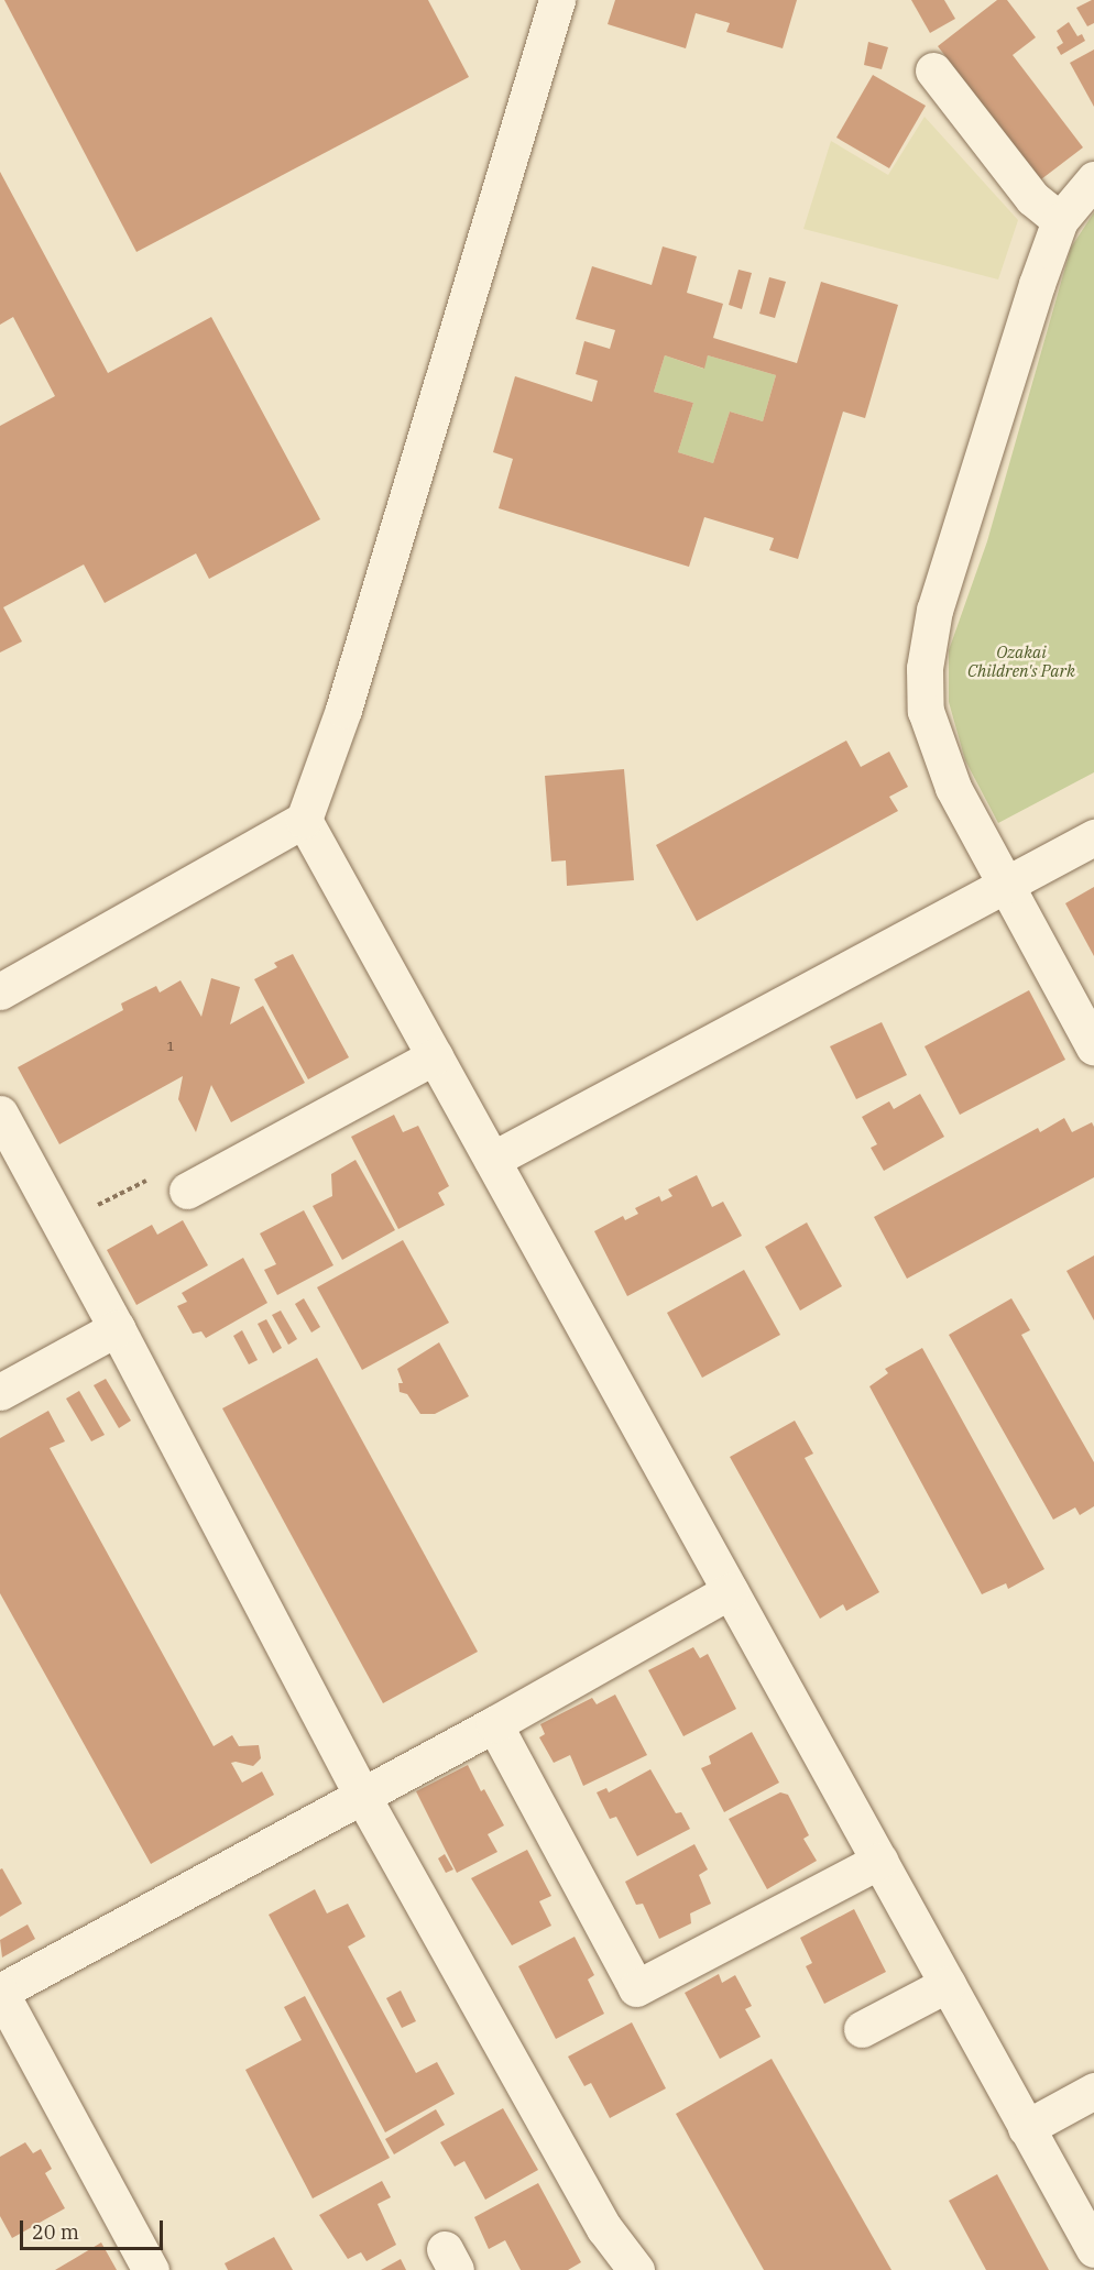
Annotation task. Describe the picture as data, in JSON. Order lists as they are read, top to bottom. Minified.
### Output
{"parks":["Ozakai Children's Park"],"house_numbers":["1"],"scale_bar":"20 m"}
